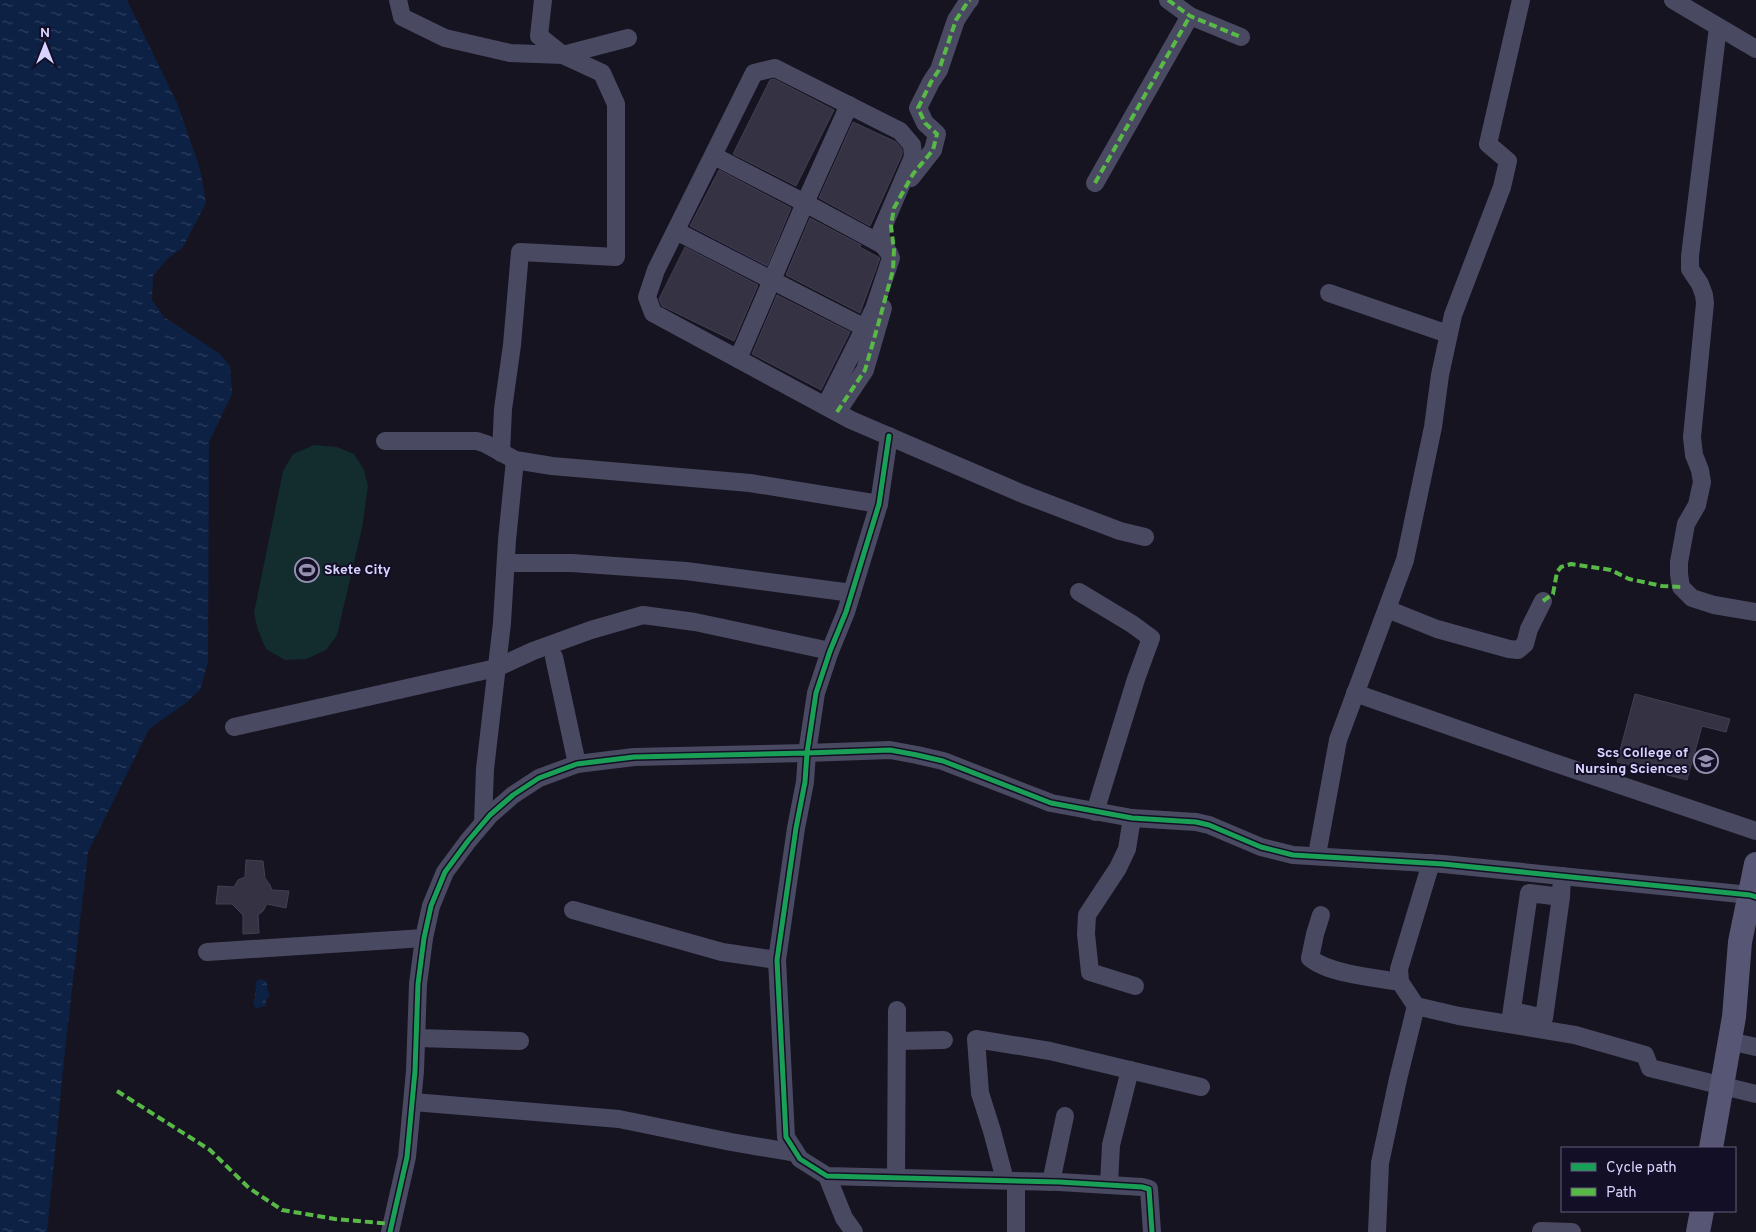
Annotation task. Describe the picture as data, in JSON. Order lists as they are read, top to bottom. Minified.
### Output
{"places":{"sports":["Skete City"],"school or university":["Scs College of Nursing Sciences"]},"legend":["Cycle path","Path"],"north":"top"}
